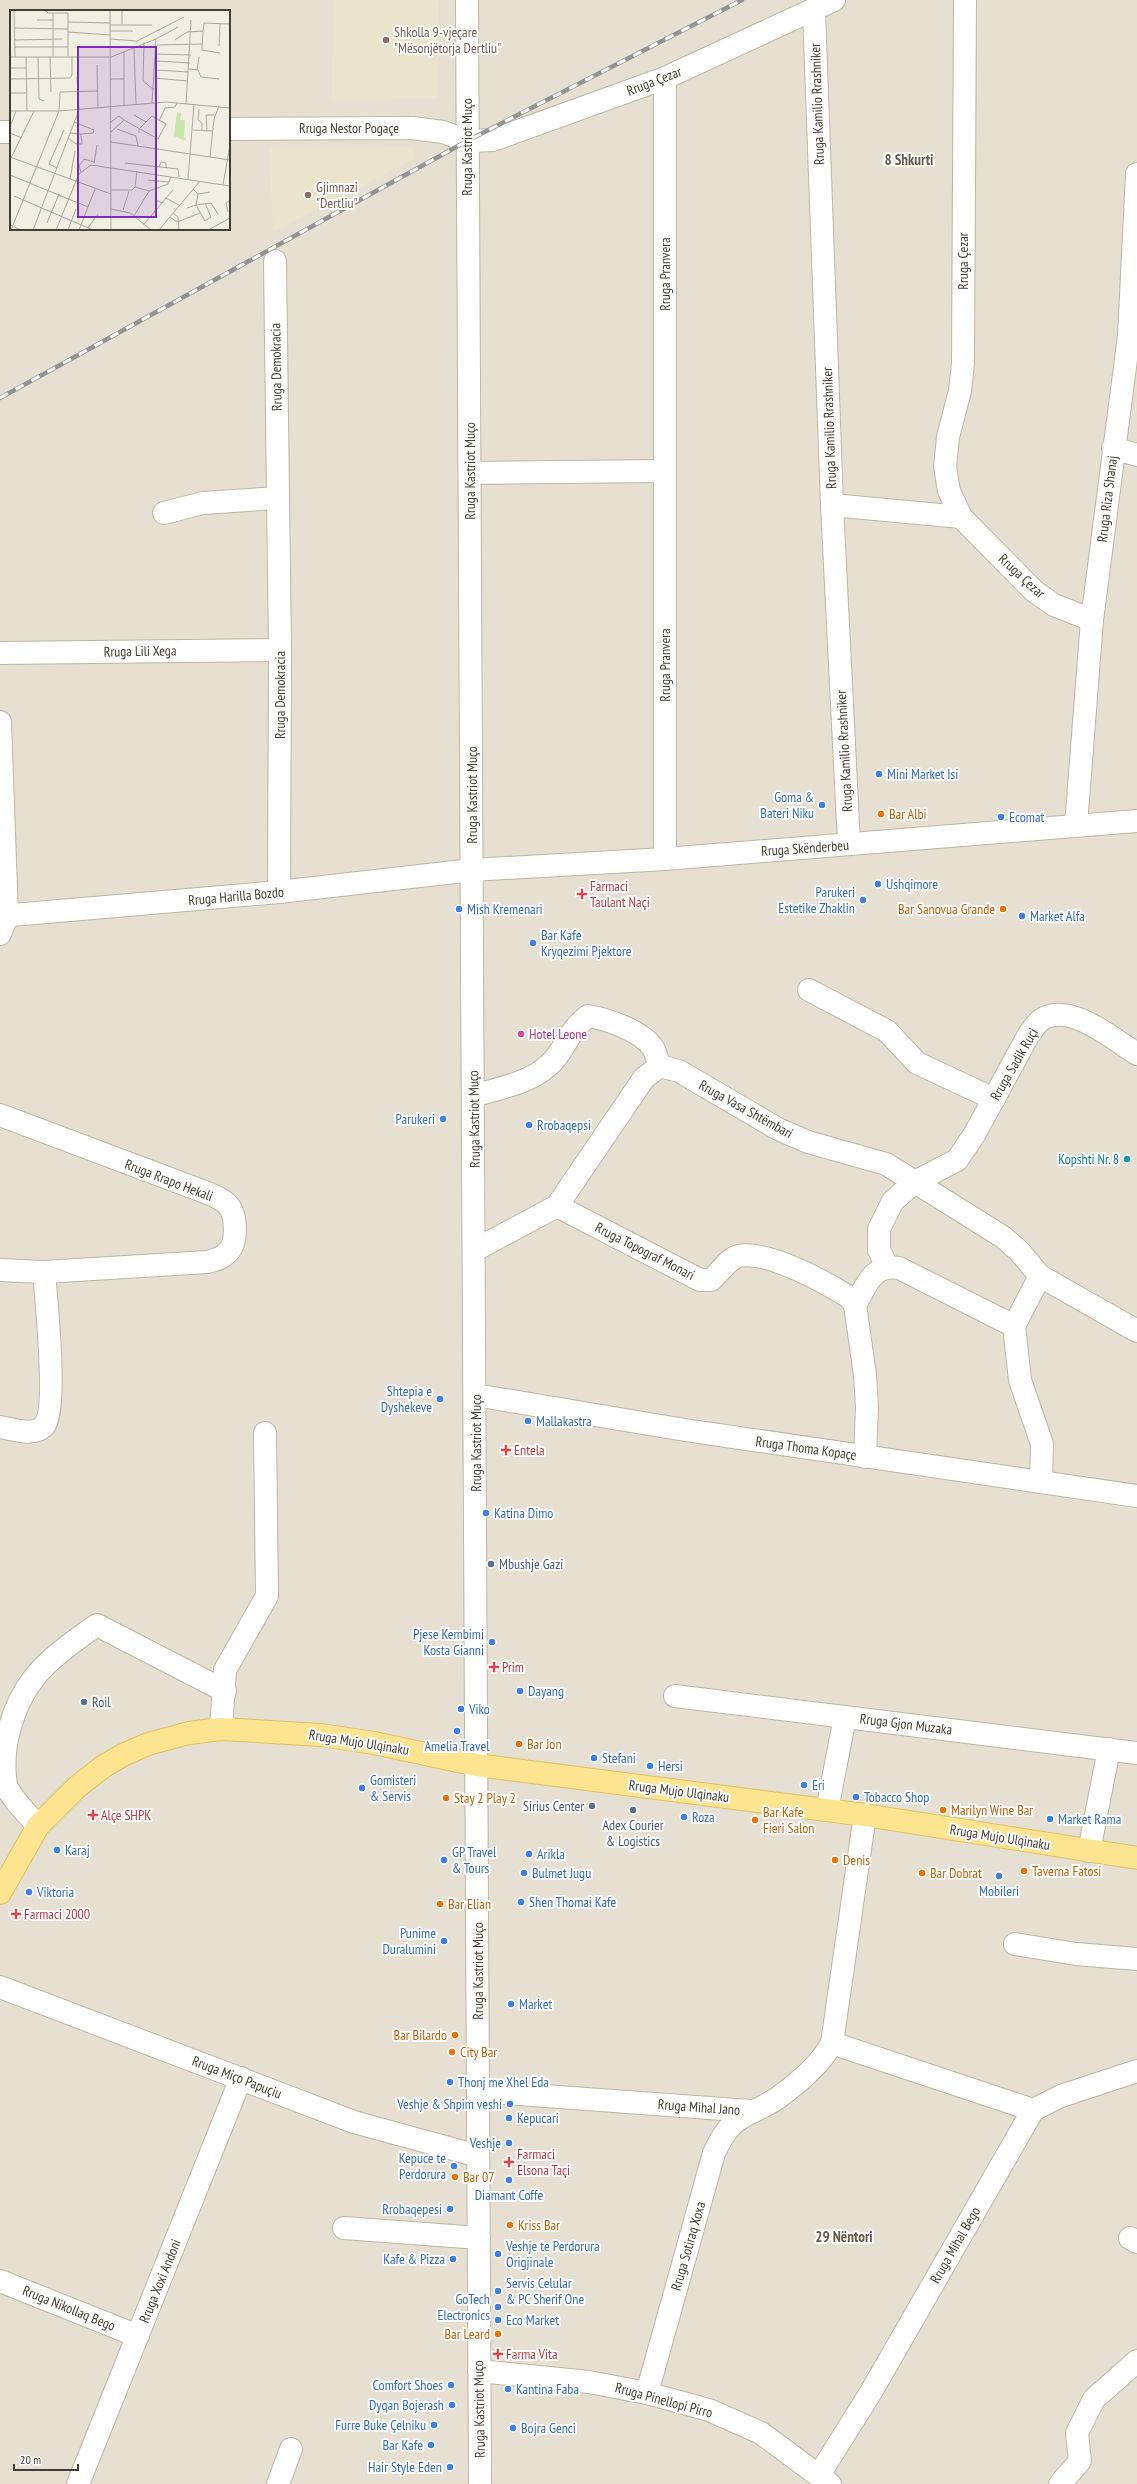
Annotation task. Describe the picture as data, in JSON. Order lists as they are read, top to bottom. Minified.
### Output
{"streets":{"main road":["Rruga Mujo Ulqinaku"],"street":["Rruga Çezar","Rruga Kamilio Rrashniker","Rruga Nestor Pogaçe","Rruga Kastriot Muço","Rruga Pranvera","Rruga Demokracia","Rruga Riza Shanaj","Rruga Lili Xega","Rruga Skënderbeu","Rruga Harilla Bozdo","Rruga Sadik Ruçi","Rruga Vasa Shtëmbari","Rruga Rrapo Hekali","Rruga Topograf Monari","Rruga Thoma Kopaçe","Rruga Gjon Muzaka","Rruga Miço Papuçiu","Rruga Mihal Jano","Rruga Mihal Bego","Rruga Sotiraq Xoxa","Rruga Xoxi Andoni","Rruga Nikollaq Bego","Rruga Pinellopi Pirro"]},"crossings":[["Rruga Çezar","Rruga Kamilio Rrashniker"],["Rruga Çezar","Rruga Nestor Pogaçe"],["Rruga Çezar","Rruga Kastriot Muço"],["Rruga Çezar","Rruga Pranvera"],["Rruga Çezar","Rruga Riza Shanaj"],["Rruga Kamilio Rrashniker","Rruga Skënderbeu"],["Rruga Nestor Pogaçe","Rruga Kastriot Muço"],["Rruga Kastriot Muço","Rruga Skënderbeu"],["Rruga Kastriot Muço","Rruga Harilla Bozdo"],["Rruga Kastriot Muço","Rruga Thoma Kopaçe"],["Rruga Kastriot Muço","Rruga Mujo Ulqinaku"],["Rruga Kastriot Muço","Rruga Miço Papuçiu"],["Rruga Kastriot Muço","Rruga Mihal Jano"],["Rruga Kastriot Muço","Rruga Pinellopi Pirro"],["Rruga Pranvera","Rruga Skënderbeu"],["Rruga Demokracia","Rruga Lili Xega"],["Rruga Demokracia","Rruga Harilla Bozdo"],["Rruga Riza Shanaj","Rruga Skënderbeu"],["Rruga Skënderbeu","Rruga Harilla Bozdo"],["Rruga Sadik Ruçi","Rruga Vasa Shtëmbari"],["Rruga Mujo Ulqinaku","Rruga Mihal Jano"],["Rruga Miço Papuçiu","Rruga Xoxi Andoni"],["Rruga Mihal Jano","Rruga Sotiraq Xoxa"],["Rruga Mihal Bego","Rruga Pinellopi Pirro"],["Rruga Sotiraq Xoxa","Rruga Pinellopi Pirro"],["Rruga Xoxi Andoni","Rruga Nikollaq Bego"]],"districts":["8 Shkurti","29 Nëntori"],"places":{"other":["Shkolla 9-vjeçare \"Mësonjëtorja Dertliu\"","Gjimnazi \"Dertliu\"","Mini Market Isi","Goma & Bateri Niku","Bar Albi","Ecomat","Ushqimore","Parukeri Estetike Zhaklin","Mish Kremenari","Bar Sanovua Grande","Market Alfa","Bar Kafe Kryqezimi Pjektore","Hotel Leone","Parukeri","Rrobaqepsi","Kopshti Nr. 8","Shtepia e Dyshekeve","Mallakastra","Katina Dimo","Mbushje Gazi","Pjese Kembimi Kosta Gianni","Dayang","Roil","Viko","Amelia Travel","Bar Jon","Stefani","Hersi","Eri","Gomisteri & Servis","Tobacco Shop","Stay 2 Play 2","Sirius Center","Adex Courier & Logistics","Marilyn Wine Bar","Roza","Market Rama","Bar Kafe Fieri Salon","Karaj","Arikla","GP Travel & Tours","Denis","Taverna Fatosi","Bulmet Jugu","Bar Dobrat","Mobileri","Viktoria","Shen Thomai Kafe","Bar Elian","Punime Duralumini","Market","Bar Bilardo","City Bar","Thonj me Xhel Eda","Veshje & Shpim veshi","Kepucari","Veshje","Kepuce te Perdorura","Bar 07","Diamant Coffe","Rrobaqepesi","Kriss Bar","Veshje te Perdorura Origjinale","Kafe & Pizza","Servis Celular & PC Sherif One","GoTech Electronics","Eco Market","Bar Leard","Comfort Shoes","Kantina Faba","Dyqan Bojerash","Furre Buke Çelniku","Bojra Genci","Bar Kafe","Hair Style Eden"],"health":["Farmaci Taulant Naçi","Entela","Prim","Alçe SHPK","Farmaci 2000","Farmaci Elsona Taçi","Farma Vita"]},"scale_bar":"20 m"}
